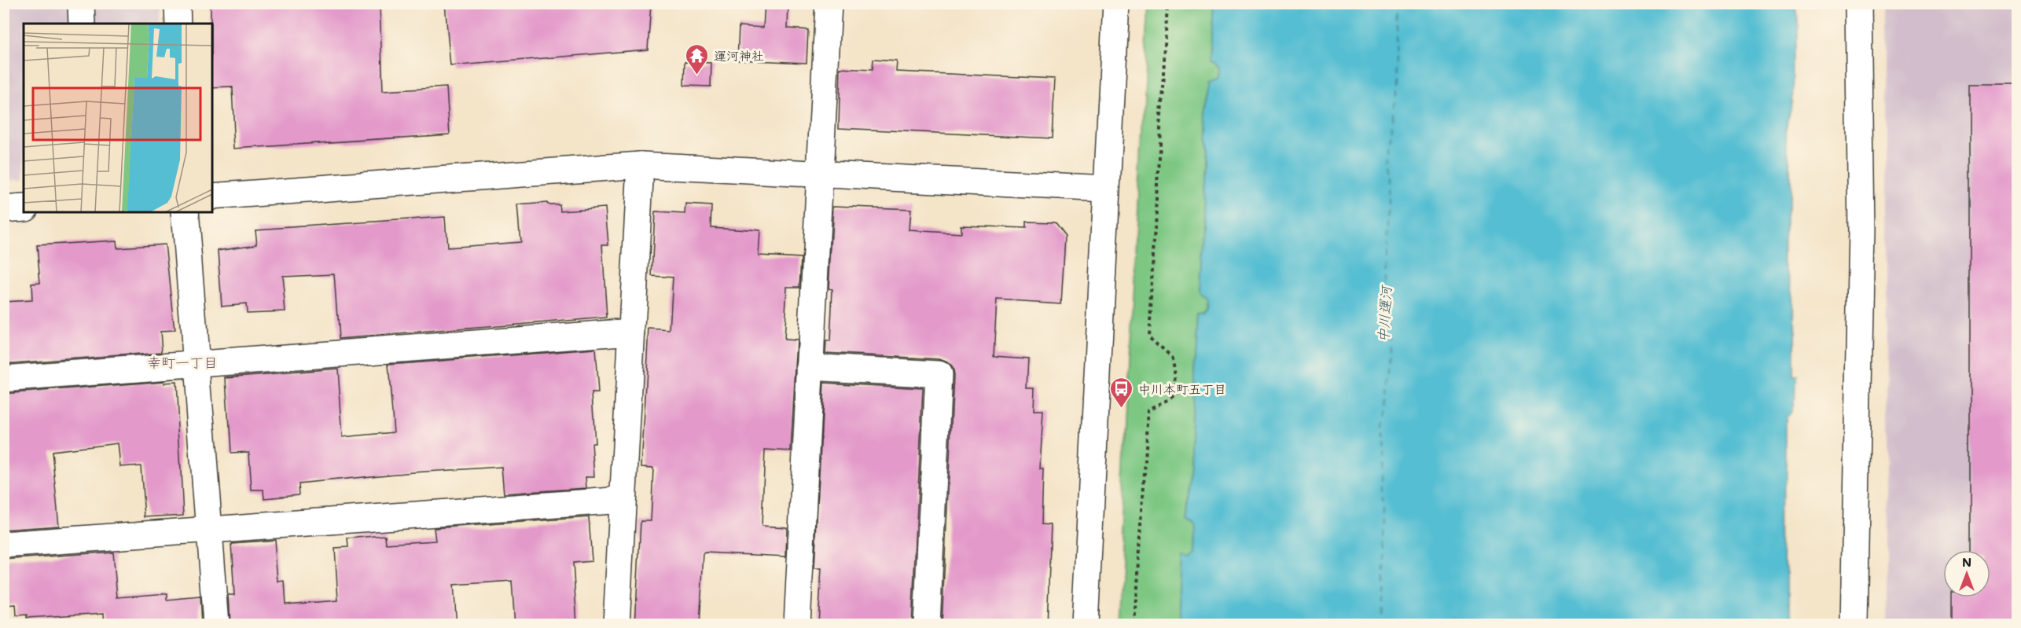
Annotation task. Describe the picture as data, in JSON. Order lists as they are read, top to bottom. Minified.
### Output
{"districts":["幸町一丁目"],"water":["中川運河"],"places":{"temple":["運河神社"],"bus stop":["中川本町五丁目"]},"north":"top"}
